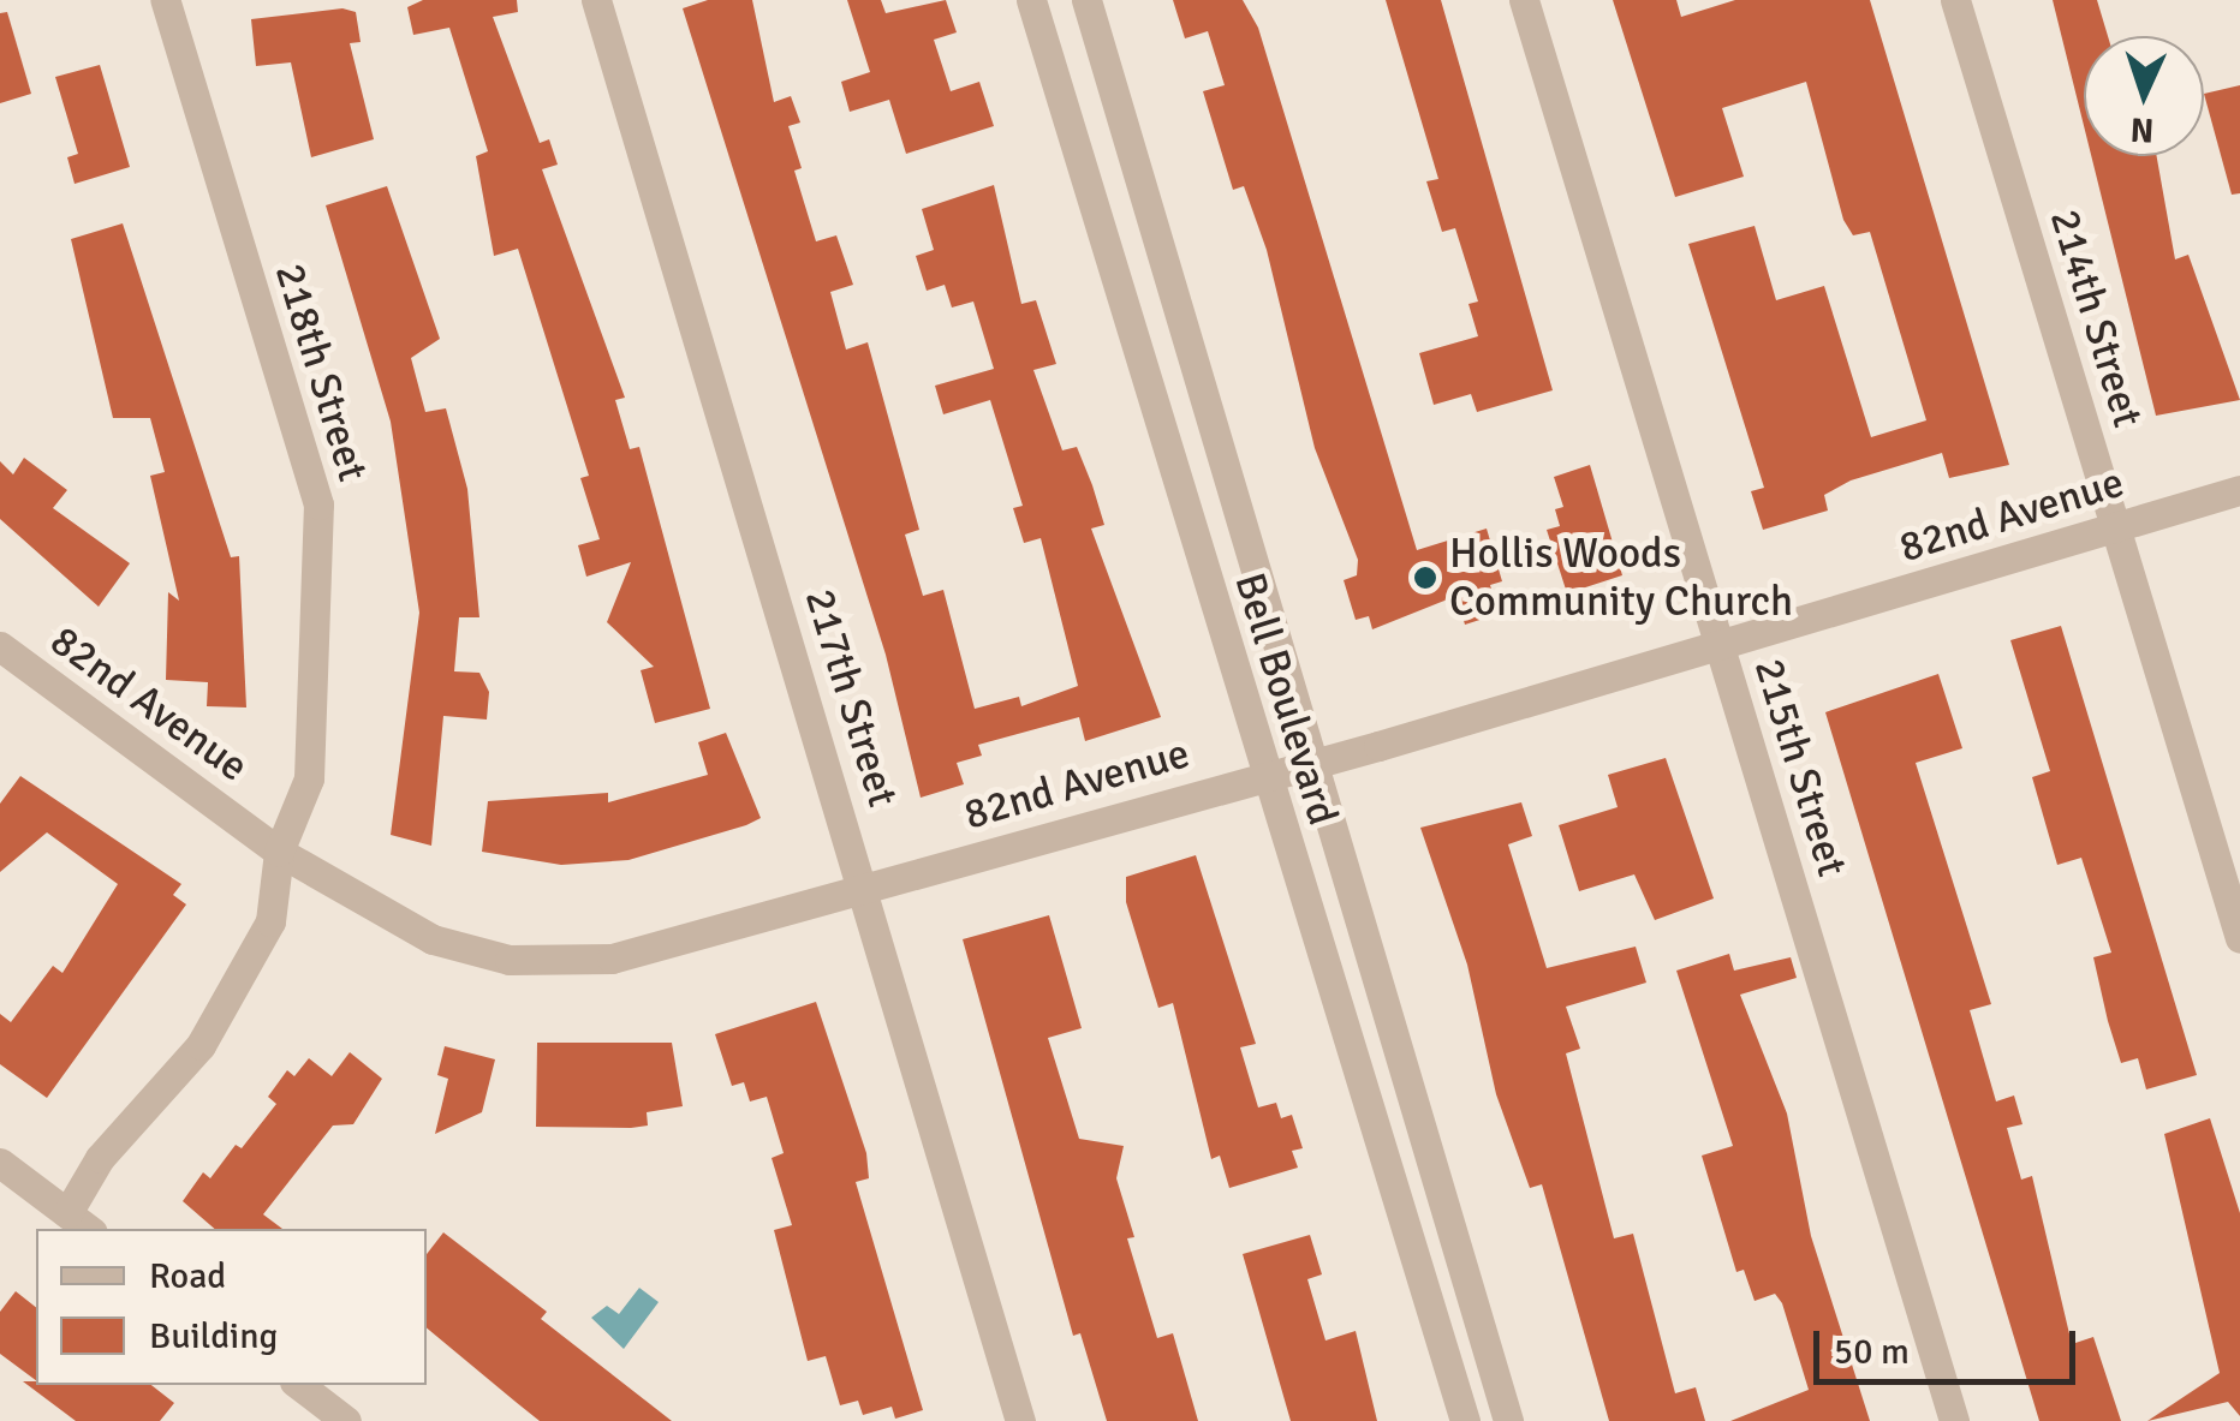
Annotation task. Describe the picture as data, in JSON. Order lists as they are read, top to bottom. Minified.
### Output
{"streets":{"street":["214th Street","218th Street","82nd Avenue","217th Street","Bell Boulevard","215th Street"]},"crossings":[["214th Street","82nd Avenue"],["218th Street","82nd Avenue"],["82nd Avenue","217th Street"],["82nd Avenue","Bell Boulevard"],["82nd Avenue","215th Street"]],"places":["Hollis Woods Community Church"],"legend":["Road","Building"],"scale_bar":"50 m","north":"bottom"}
